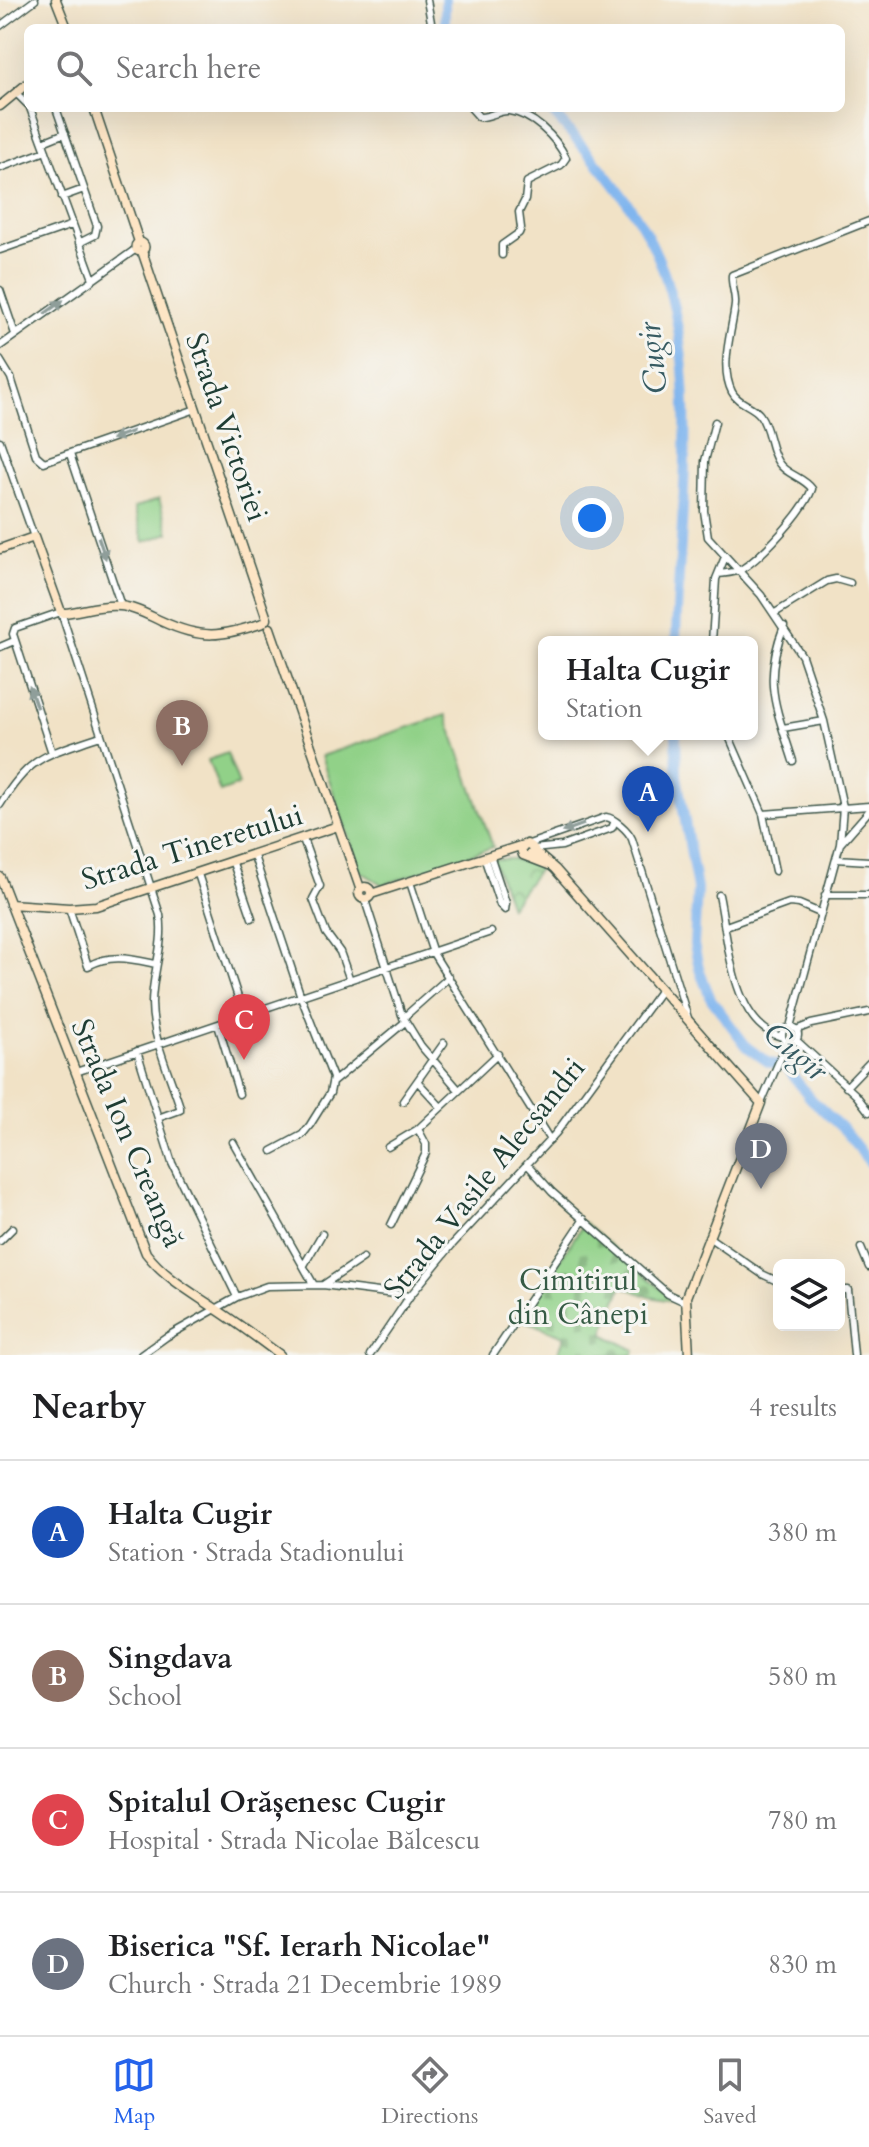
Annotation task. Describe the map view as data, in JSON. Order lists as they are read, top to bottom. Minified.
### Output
{"streets":{"main road":["Strada Victoriei","Strada Tineretului","Strada Ion Creangă"],"street":["Strada Vasile Alecsandri"]},"crossings":[["Strada Victoriei","Strada Tineretului"],["Strada Tineretului","Strada Ion Creangă"]],"water":["Cugir"],"parks":["Cimitirul din Cânepi"],"page":{"search":"Search here","popup":["Halta Cugir","Station"],"pins":["B","A","C","D"],"heading":["Nearby","4 results"],"list":[{"mark":"A","name":"Halta Cugir","note":"Station · Strada Stadionului","value":"380 m"},{"mark":"B","name":"Singdava","note":"School","value":"580 m"},{"mark":"C","name":"Spitalul Orășenesc Cugir","note":"Hospital · Strada Nicolae Bălcescu","value":"780 m"},{"mark":"D","name":"Biserica \"Sf. Ierarh Nicolae\"","note":"Church · Strada 21 Decembrie 1989","value":"830 m"}],"nav":["Map","Directions","Saved"]}}
